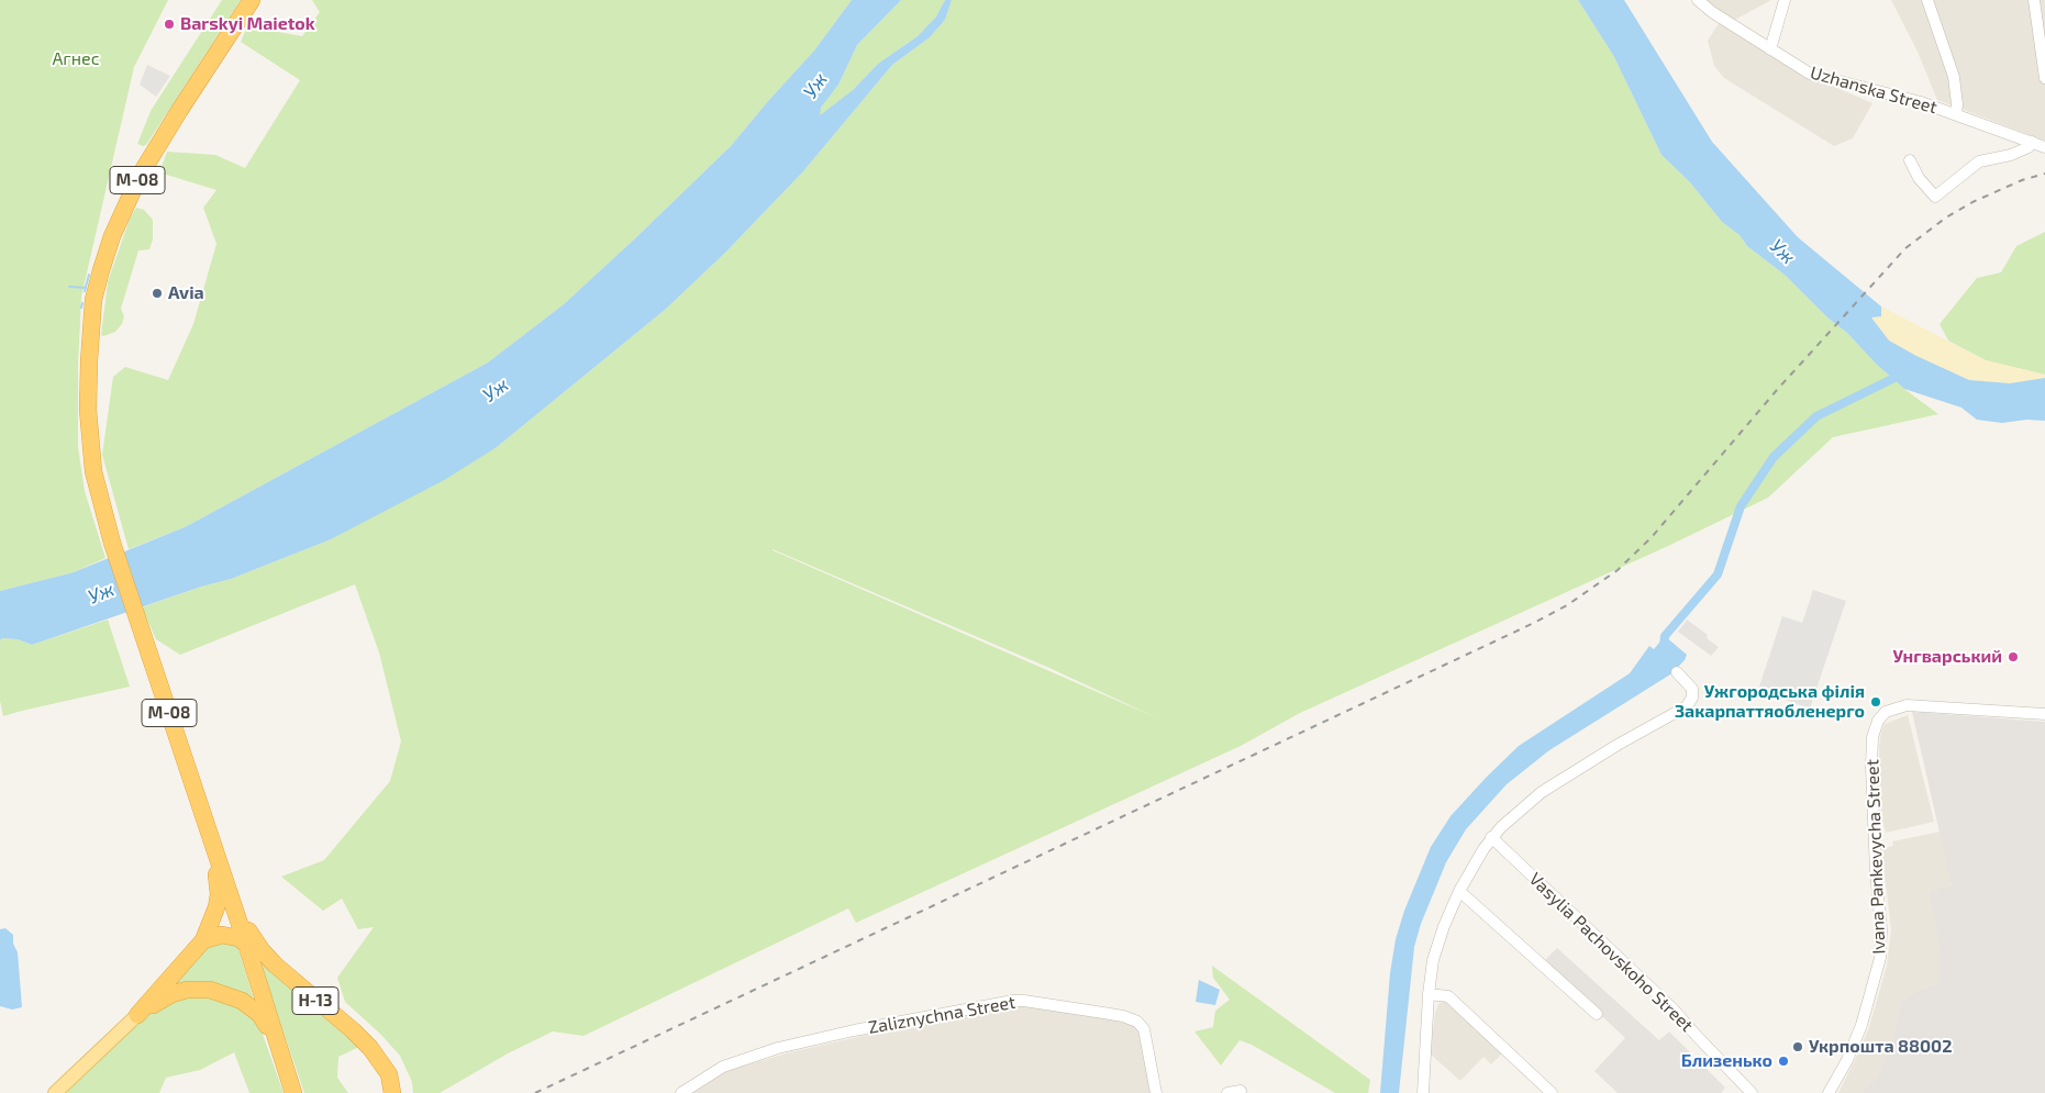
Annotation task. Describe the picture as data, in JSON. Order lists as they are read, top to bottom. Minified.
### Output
{"streets":{"highway":["М-08","Н-13"],"street":["Uzhanska Street","Ivana Pankevycha Street","Vasylia Pachovskoho Street","Zaliznychna Street"]},"crossings":[["М-08","Н-13"]],"water":["Уж"],"parks":["Агнес"],"places":["Barskyi Maietok","Avia","Унгварський","Ужгородська філія Закарпаттяобленерго","Укрпошта 88002","Близенько"]}
